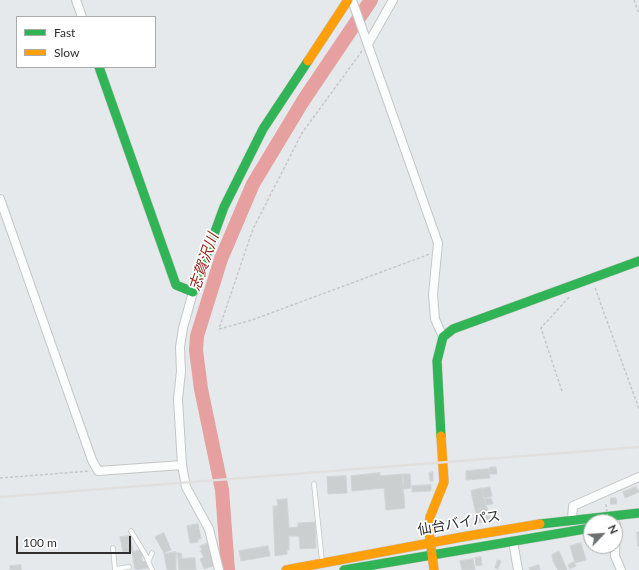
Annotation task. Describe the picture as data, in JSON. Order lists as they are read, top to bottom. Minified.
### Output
{"streets":{"main road":["仙台バイパス"]},"water":["志賀沢川"],"legend":["Fast","Slow"],"scale_bar":"100 m","north":"top right"}
